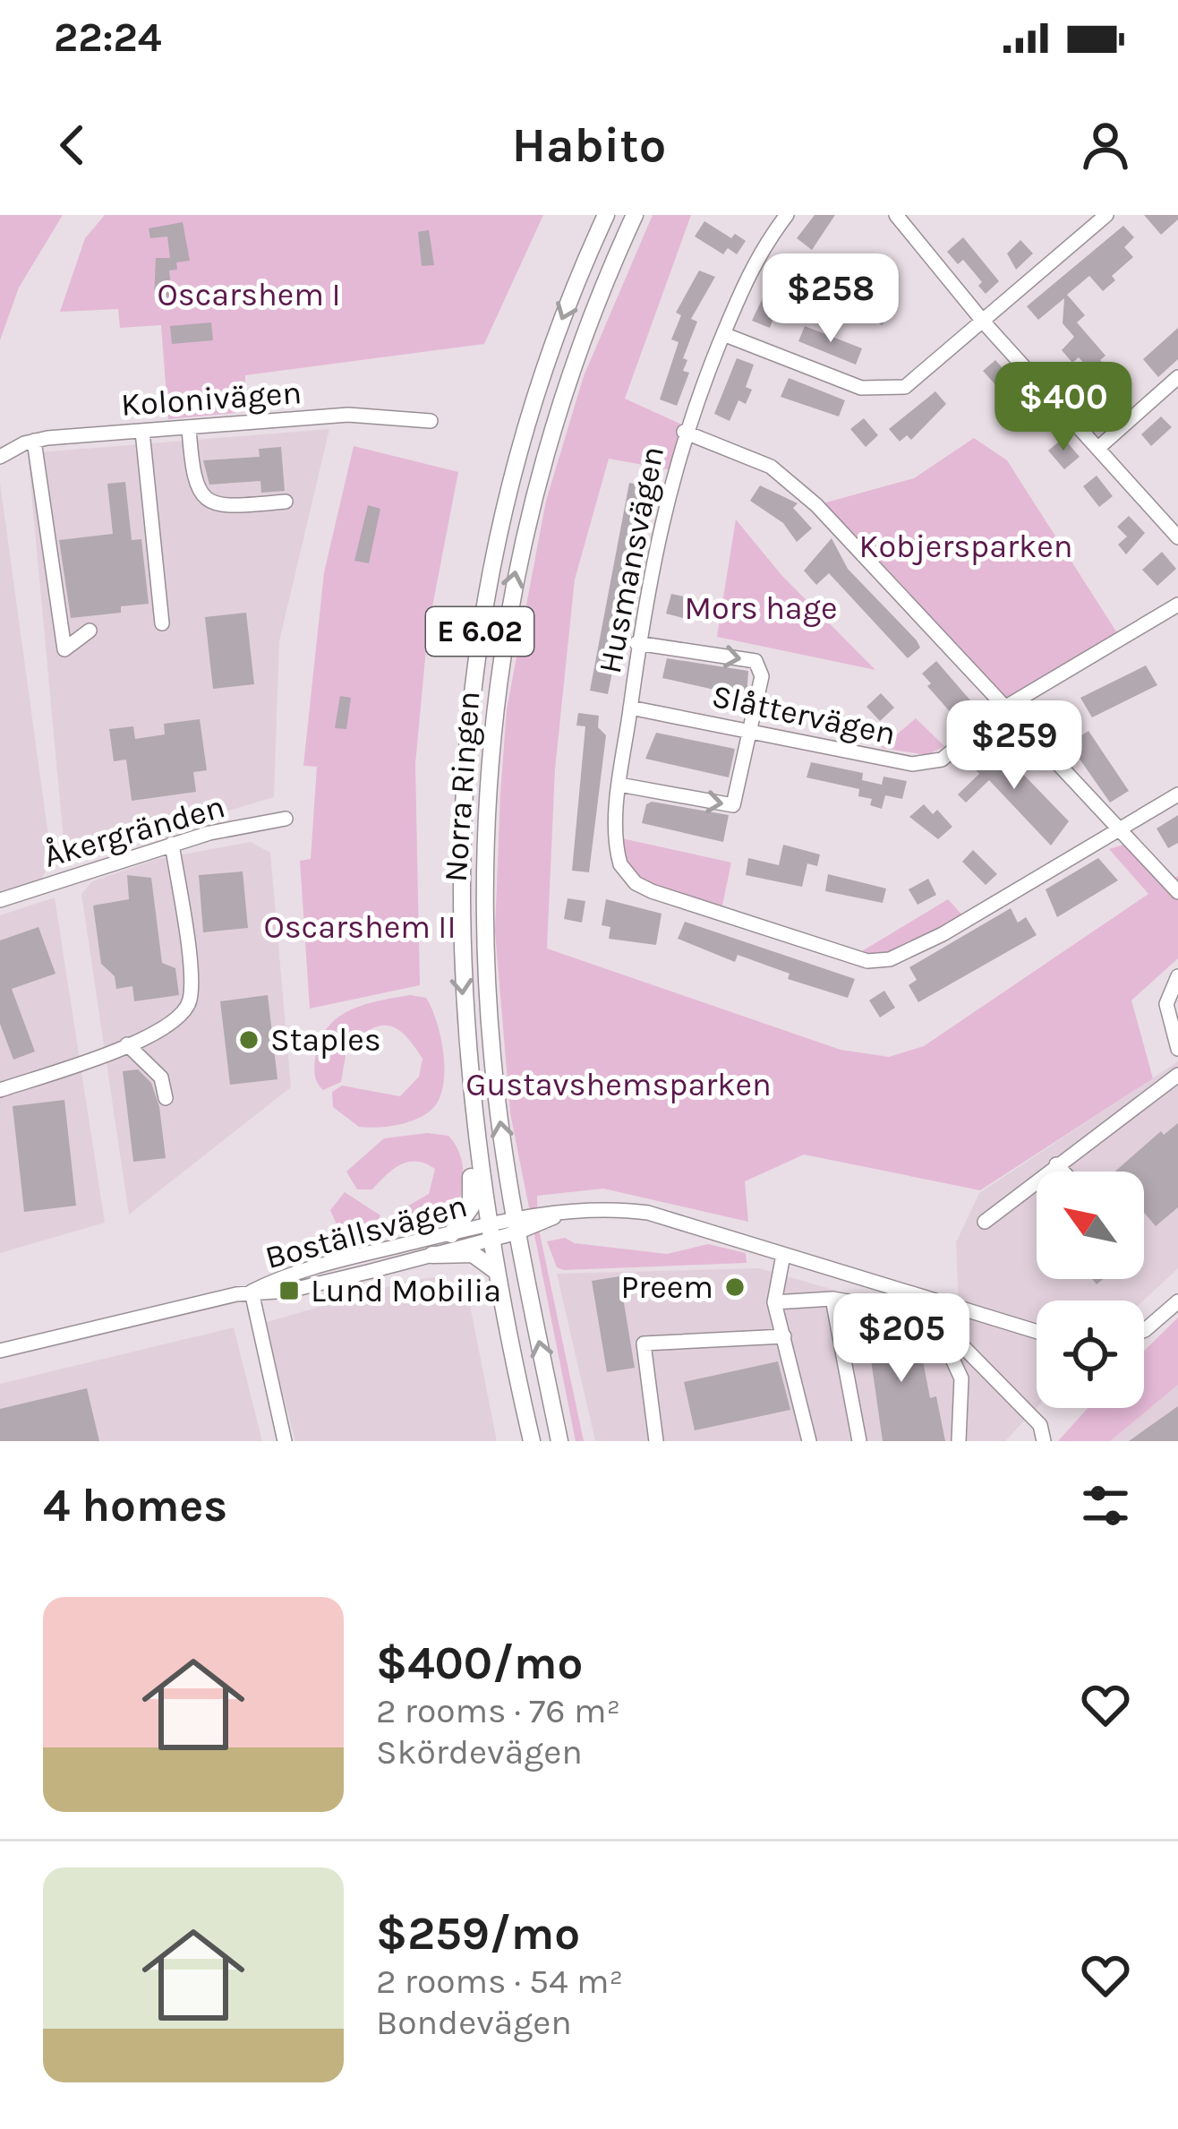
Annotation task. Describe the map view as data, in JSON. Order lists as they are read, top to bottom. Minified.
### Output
{"streets":{"main road":["E 6.02","Norra Ringen"],"street":["Kolonivägen","Husmansvägen","Slåttervägen","Åkergränden","Boställsvägen"]},"crossings":[["Husmansvägen","Slåttervägen"],["Norra Ringen","Boställsvägen"]],"parks":["Oscarshem I","Kobjersparken","Mors hage","Oscarshem II","Gustavshemsparken"],"places":{"other":["Staples","Preem"],"transit":["Lund Mobilia"]},"north":"top left","page":{"status":"22:24","header":"Habito","price":["$258","$400","$259","$205"],"heading":"4 homes","list":[{"name":"$400/mo","note":"2 rooms · 76 m² · Skördevägen"},{"name":"$259/mo","note":"2 rooms · 54 m² · Bondevägen"}]}}
